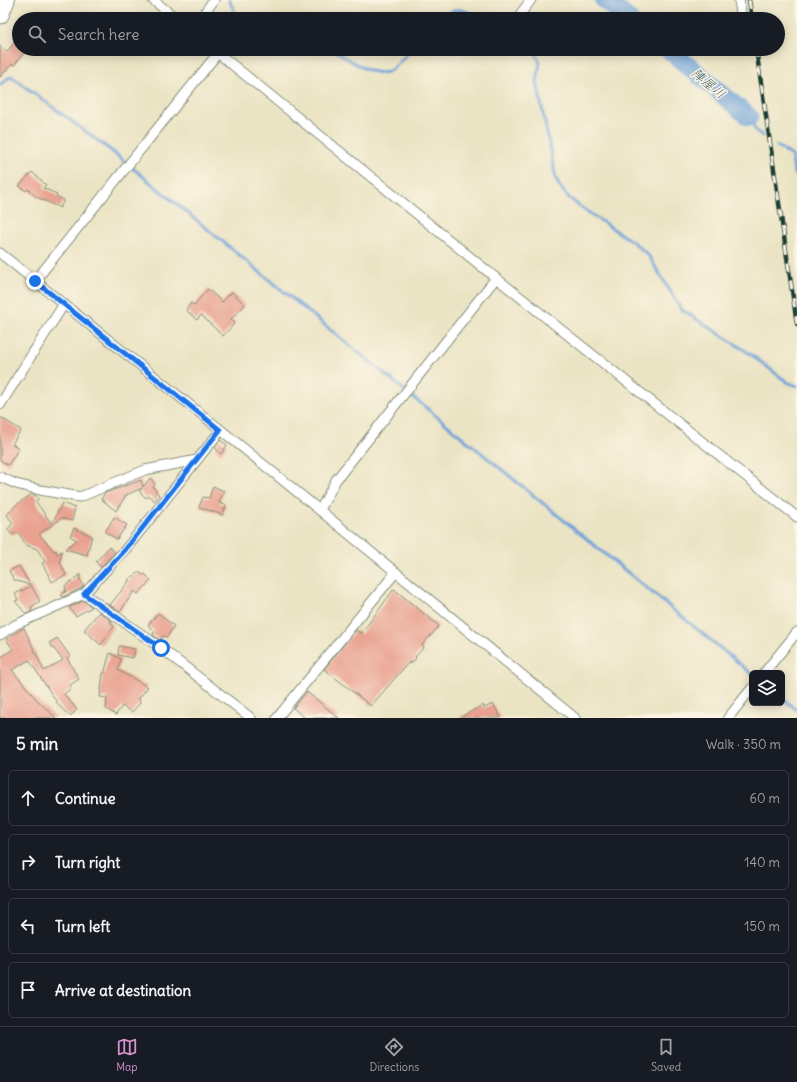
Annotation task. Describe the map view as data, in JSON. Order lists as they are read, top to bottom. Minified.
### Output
{"water":["陣屋川"],"page":{"search":"Search here","heading":["5 min","Walk · 350 m"],"list":[["Continue","60 m"],["Turn right","140 m"],["Turn left","150 m"],"Arrive at destination"],"nav":["Map","Directions","Saved"]}}
